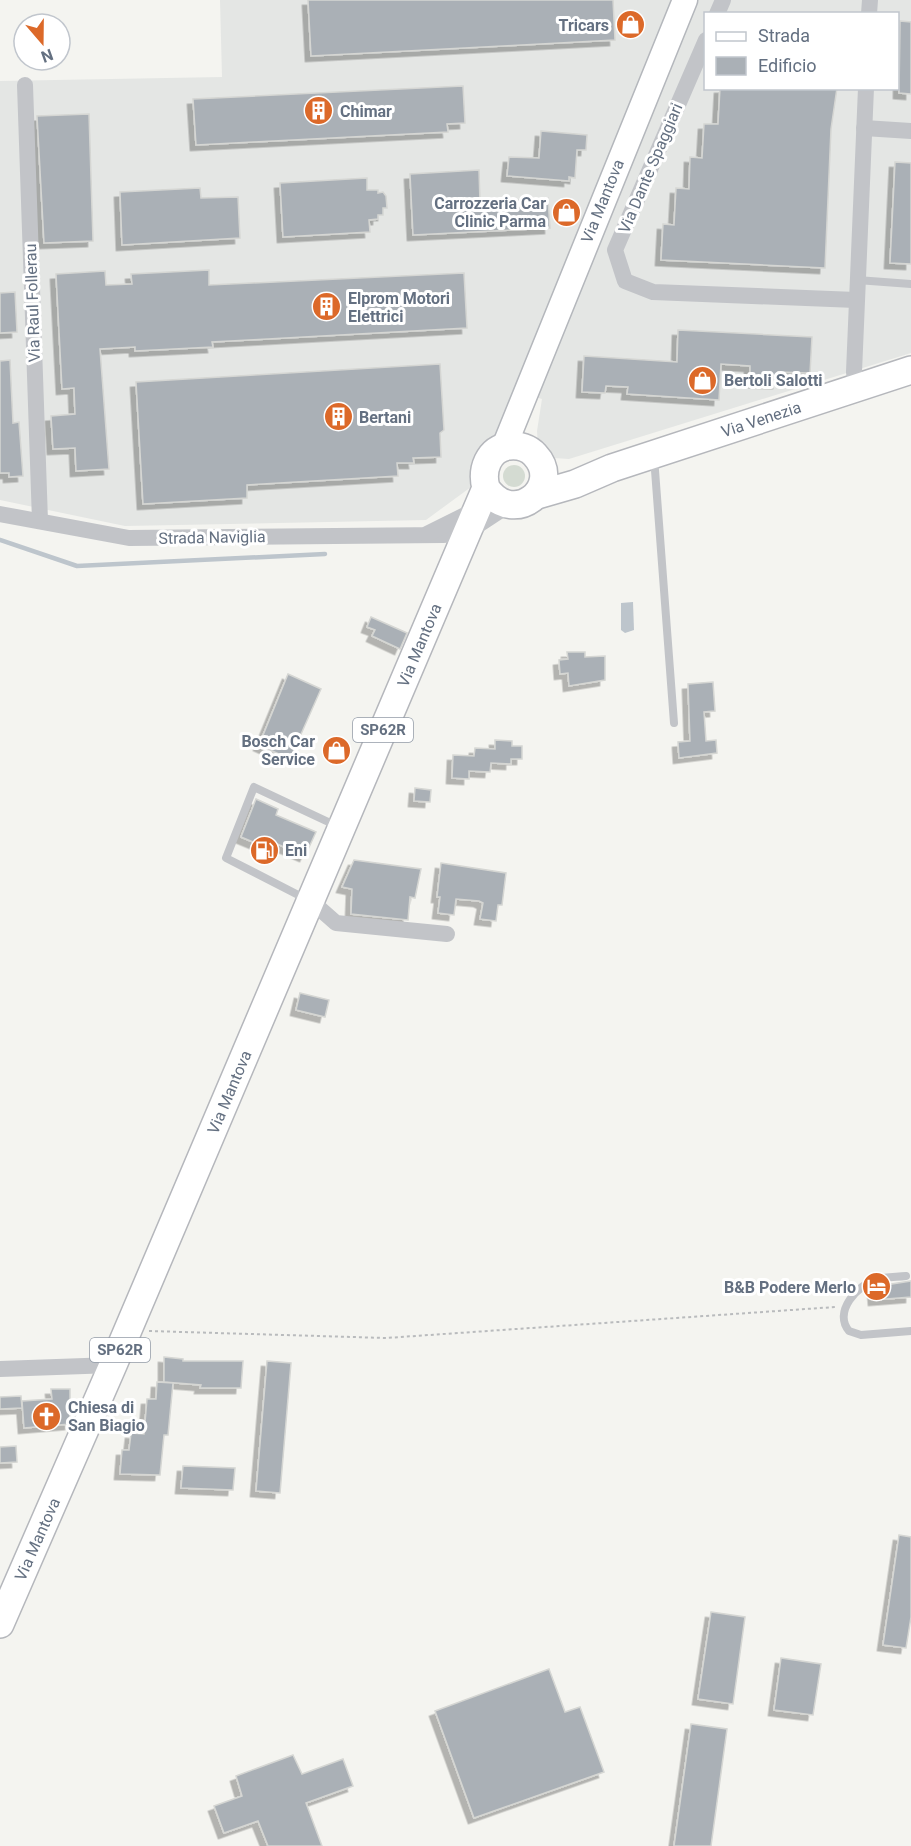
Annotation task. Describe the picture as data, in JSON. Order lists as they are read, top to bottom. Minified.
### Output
{"streets":{"main road":["Via Mantova","Via Venezia","SP62R"],"street":["Via Dante Spaggiari","Via Raul Follerau","Strada Naviglia"]},"crossings":[["Via Mantova","Via Venezia"],["Via Mantova","Strada Naviglia"],["Via Raul Follerau","Strada Naviglia"],["Via Venezia","Strada Naviglia"]],"places":{"shop":["Tricars","Carrozzeria Car Clinic Parma","Bertoli Salotti","Bosch Car Service"],"building":["Chimar","Elprom Motori Elettrici","Bertani"],"fuel station":["Eni"],"hotel":["B&B Podere Merlo"],"church":["Chiesa di San Biagio"]},"legend":["Strada","Edificio"],"north":"bottom"}
